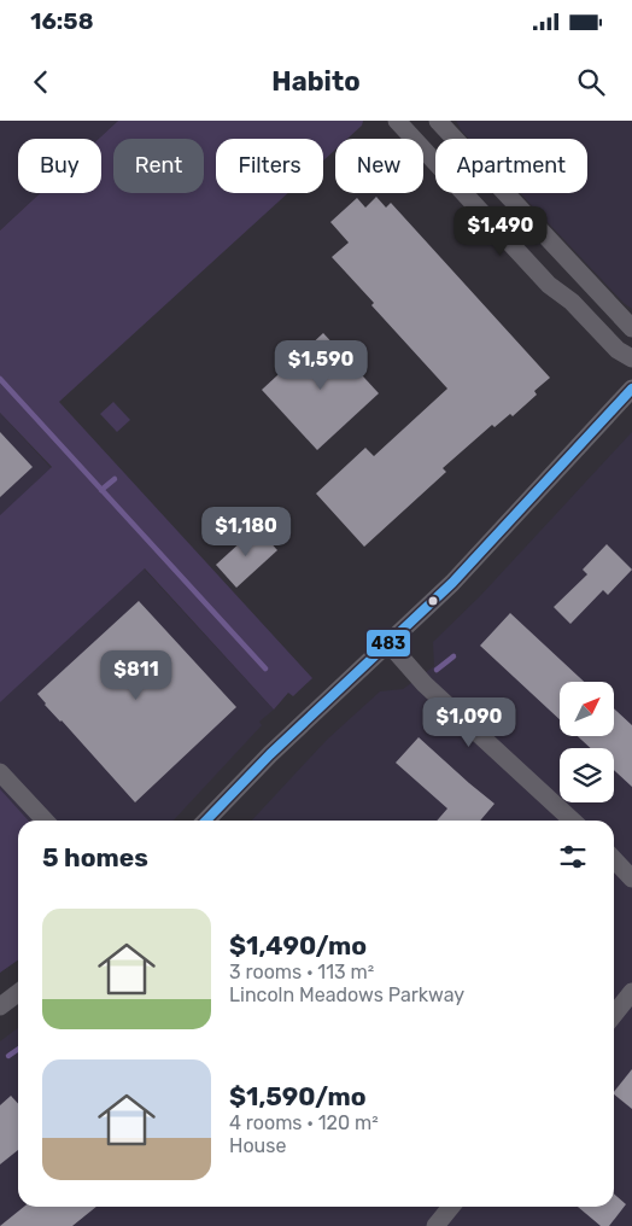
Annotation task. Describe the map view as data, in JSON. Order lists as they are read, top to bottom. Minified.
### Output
{"lines":["transit line 483"],"north":"top right","page":{"status":"16:58","header":"Habito","chip":["Buy","Rent","Filters","New","Apartment"],"price":["$1,490","$1,590","$1,180","$811","$1,090"],"heading":"5 homes","list":[{"name":"$1,490/mo","note":"3 rooms · 113 m² · Lincoln Meadows Parkway"},{"name":"$1,590/mo","note":"4 rooms · 120 m² · House"}]}}
